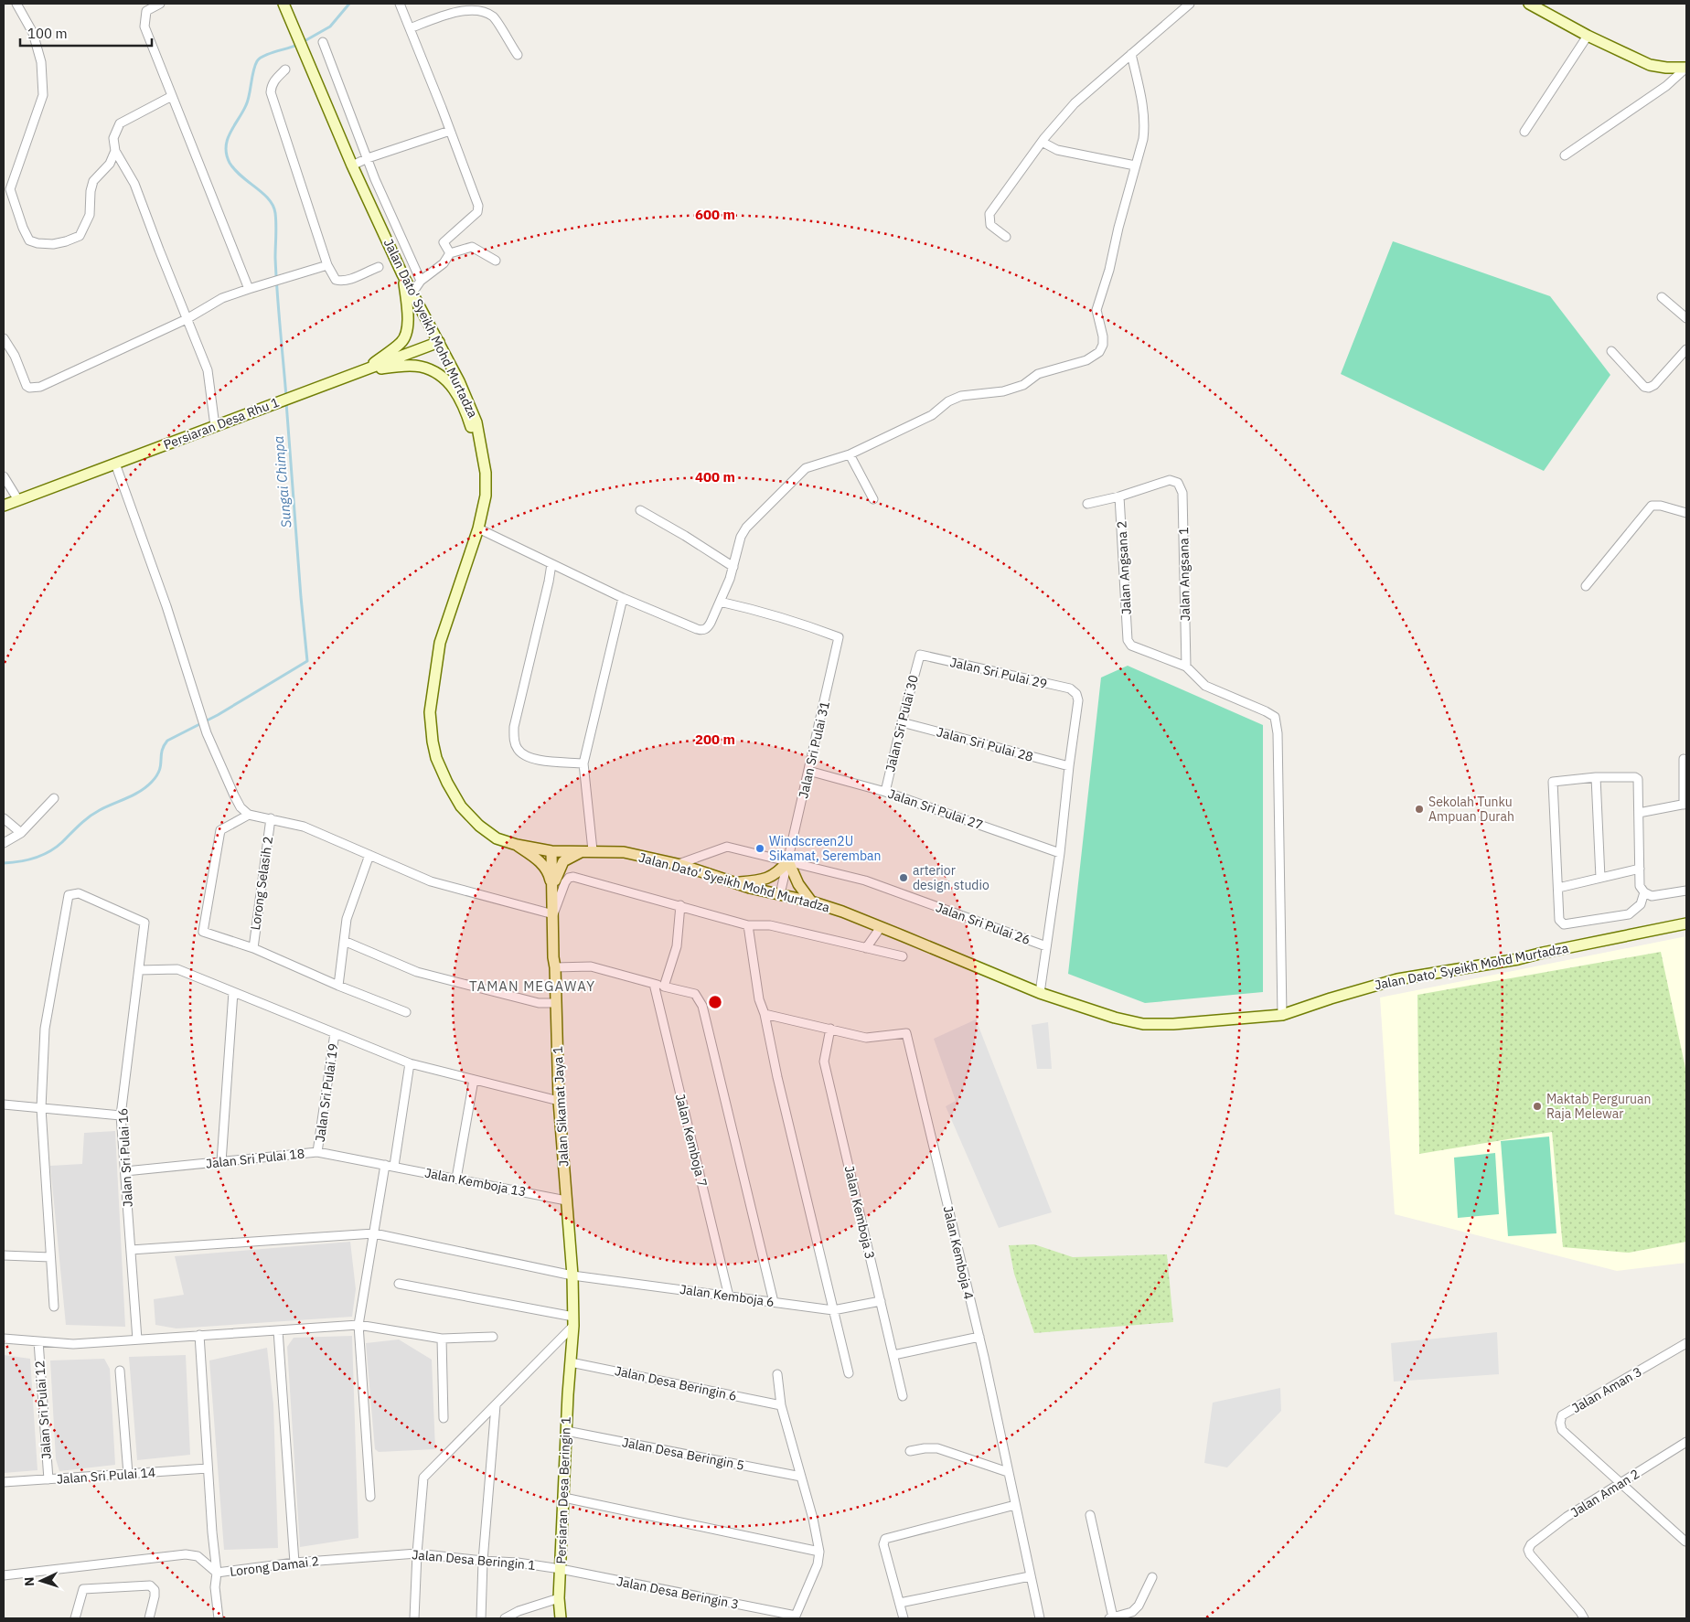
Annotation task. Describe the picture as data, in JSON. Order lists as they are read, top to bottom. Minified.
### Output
{"streets":{"main road":["Jalan Dato' Syeikh Mohd Murtadza","Persiaran Desa Rhu 1","Jalan Sikamat Jaya 1","Persiaran Desa Beringin 1"],"street":["Jalan Angsana 2","Jalan Angsana 1","Jalan Sri Pulai 29","Jalan Sri Pulai 30","Jalan Sri Pulai 28","Jalan Sri Pulai 31","Jalan Sri Pulai 27","Lorong Selasih 2","Jalan Sri Pulai 26","Jalan Sri Pulai 19","Jalan Kemboja 7","Jalan Sri Pulai 16","Jalan Sri Pulai 18","Jalan Kemboja 13","Jalan Kemboja 3","Jalan Kemboja 4","Jalan Kemboja 6","Jalan Desa Beringin 6","Jalan Aman 3","Jalan Sri Pulai 12","Jalan Desa Beringin 5","Jalan Sri Pulai 14","Jalan Aman 2","Jalan Desa Beringin 1","Lorong Damai 2","Jalan Desa Beringin 3"]},"crossings":[["Jalan Dato' Syeikh Mohd Murtadza","Persiaran Desa Rhu 1"],["Jalan Dato' Syeikh Mohd Murtadza","Jalan Sri Pulai 31"],["Jalan Dato' Syeikh Mohd Murtadza","Jalan Sri Pulai 26"],["Jalan Dato' Syeikh Mohd Murtadza","Jalan Sikamat Jaya 1"],["Jalan Angsana 2","Jalan Angsana 1"],["Jalan Sri Pulai 29","Jalan Sri Pulai 30"],["Jalan Sri Pulai 29","Jalan Sri Pulai 28"],["Jalan Sri Pulai 30","Jalan Sri Pulai 28"],["Jalan Sri Pulai 30","Jalan Sri Pulai 27"],["Jalan Sri Pulai 31","Jalan Sri Pulai 27"],["Jalan Sri Pulai 31","Jalan Sri Pulai 26"],["Jalan Sri Pulai 19","Jalan Sri Pulai 18"],["Jalan Sikamat Jaya 1","Jalan Kemboja 13"],["Jalan Sikamat Jaya 1","Jalan Kemboja 6"],["Jalan Sikamat Jaya 1","Jalan Desa Beringin 6"],["Jalan Sikamat Jaya 1","Persiaran Desa Beringin 1"],["Jalan Kemboja 7","Jalan Kemboja 6"],["Jalan Sri Pulai 16","Jalan Sri Pulai 18"],["Jalan Sri Pulai 16","Jalan Kemboja 6"],["Jalan Sri Pulai 18","Jalan Kemboja 13"],["Jalan Kemboja 3","Jalan Kemboja 4"],["Jalan Kemboja 3","Jalan Kemboja 6"],["Jalan Desa Beringin 6","Persiaran Desa Beringin 1"],["Jalan Aman 3","Jalan Aman 2"],["Jalan Sri Pulai 12","Jalan Sri Pulai 14"],["Jalan Desa Beringin 5","Persiaran Desa Beringin 1"],["Persiaran Desa Beringin 1","Jalan Desa Beringin 1"],["Persiaran Desa Beringin 1","Jalan Desa Beringin 3"],["Jalan Desa Beringin 1","Lorong Damai 2"],["Jalan Desa Beringin 1","Jalan Desa Beringin 3"]],"districts":["TAMAN MEGAWAY"],"water":["Sungai Chimpa"],"places":["Sekolah Tunku Ampuan Durah","Windscreen2U Sikamat, Seremban","arterior design studio","Maktab Perguruan Raja Melewar"],"scale_bar":"100 m","north":"left","rings":["600 m","400 m","200 m"]}
